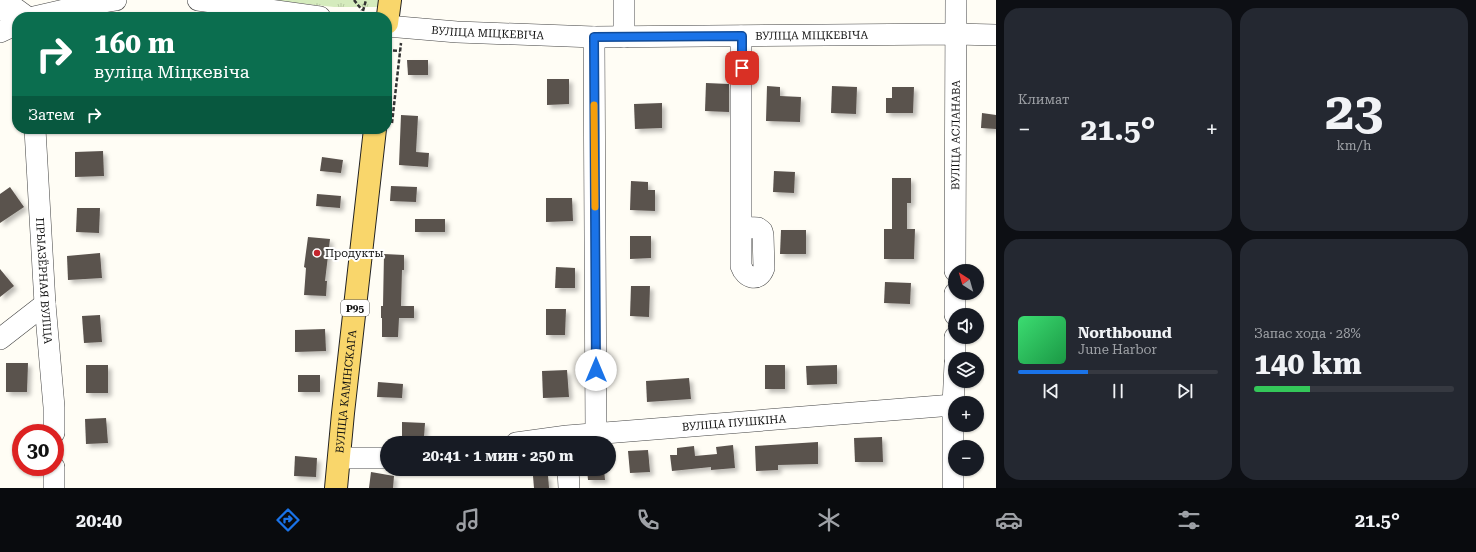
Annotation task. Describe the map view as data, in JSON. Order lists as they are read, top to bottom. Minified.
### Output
{"streets":{"main road":["Р95","ВУЛІЦА КАМІНСКАГА"],"street":["ВУЛІЦА МІЦКЕВІЧА","ВУЛІЦА АСЛАНАВА","ПРЫАЗЁРНАЯ ВУЛІЦА","ВУЛІЦА ПУШКІНА"]},"crossings":[["ВУЛІЦА МІЦКЕВІЧА","ВУЛІЦА АСЛАНАВА"]],"places":["Продукты"],"north":"top left","page":{"tile":["Климат",["23","km/h"],["Запас хода · 28%","140 km"]],"turn":["160 m","вуліца Міцкевіча"],"then":"Затем","heat":["−","21.5°","+"],"map_buttons":["+","−"],"song":["Northbound","June Harbor"],"limit":"30","trip":"20:41 · 1 мин · 250 m","tabs":["20:40","21.5°"]}}
